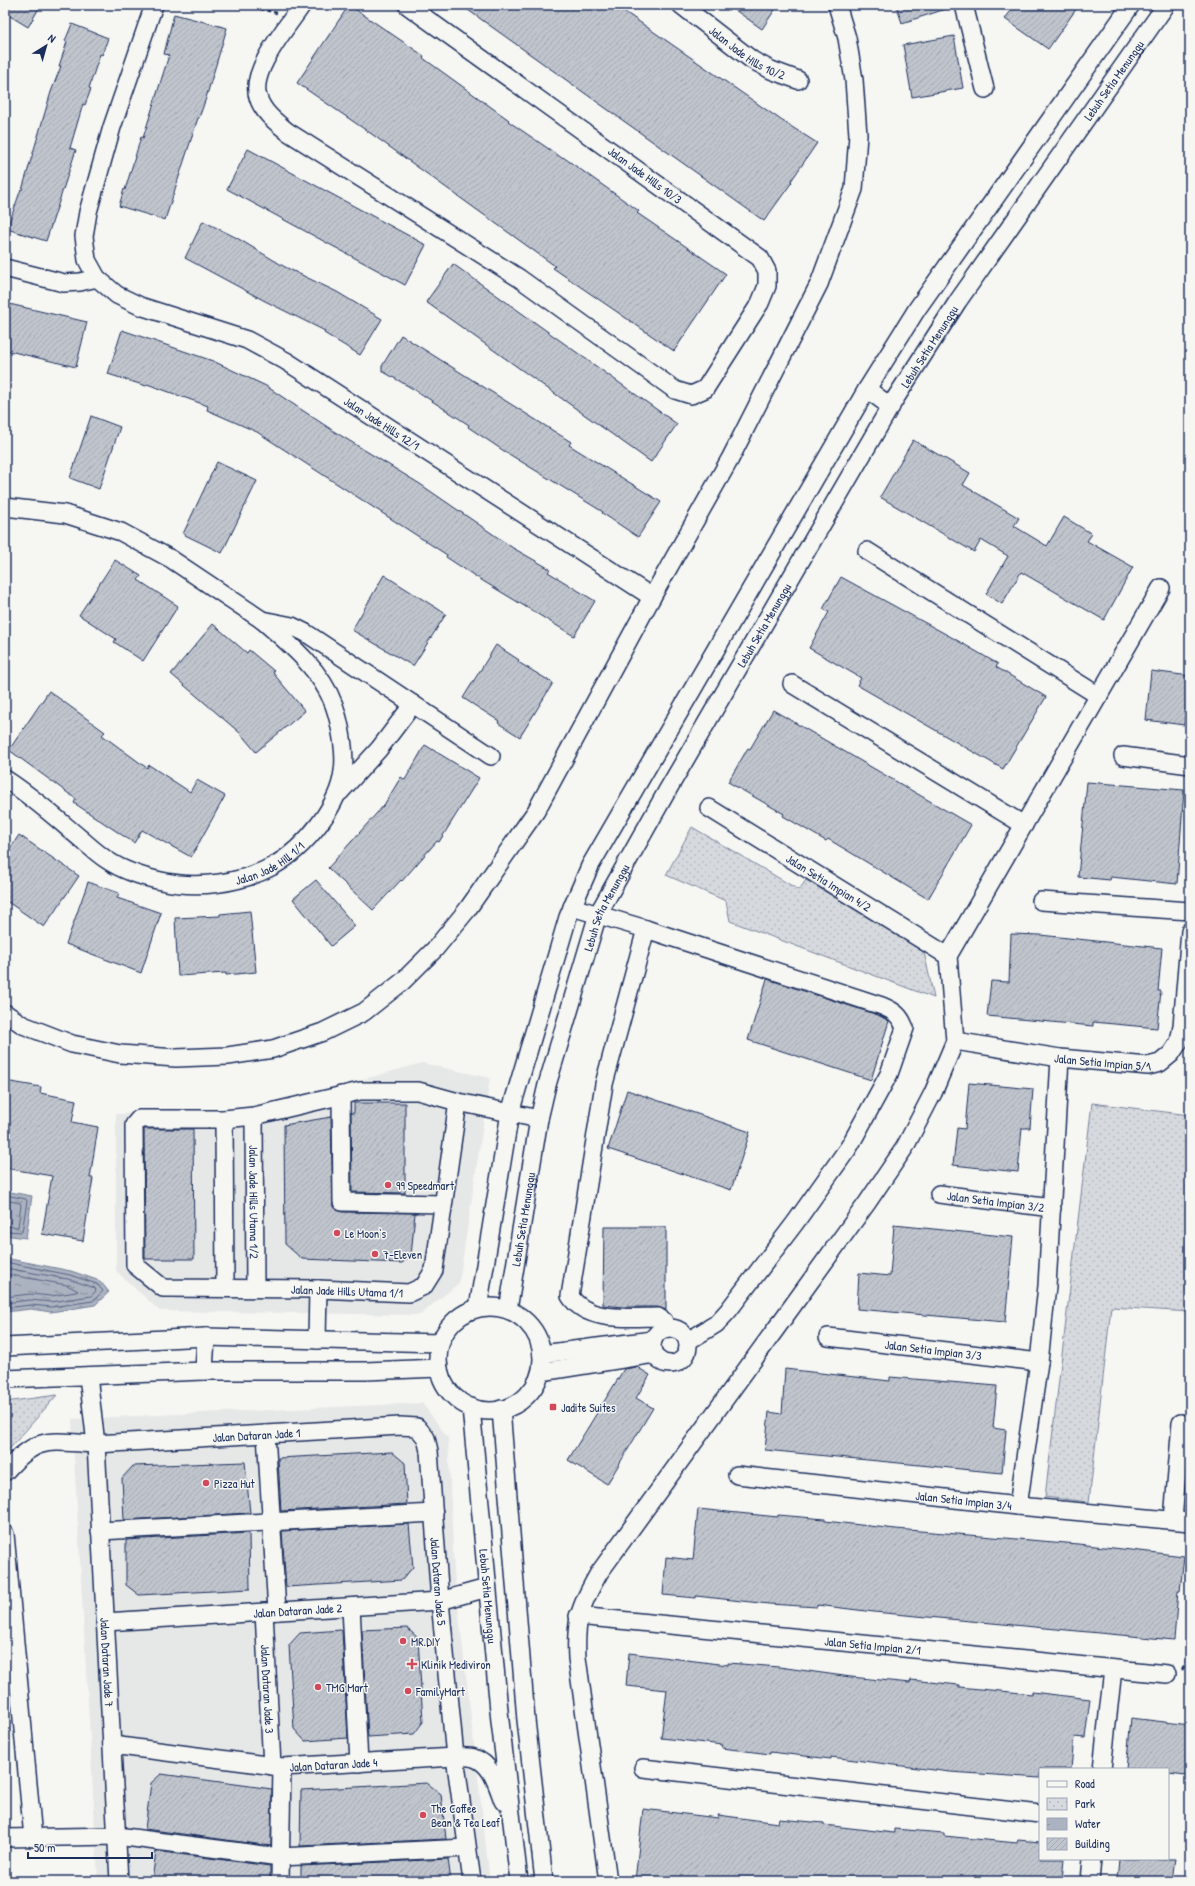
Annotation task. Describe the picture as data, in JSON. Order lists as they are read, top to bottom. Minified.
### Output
{"streets":{"street":["Jalan Jade Hills 10/2","Lebuh Setia Menunggu","Jalan Jade Hills 10/3","Jalan Jade Hills 12/1","Jalan Jade Hill 1/1","Jalan Setia Impian 4/2","Jalan Setia Impian 5/1","Jalan Setia Impian 3/2","Jalan Jade Hills Utama 1/2","Jalan Jade Hills Utama 1/1","Jalan Setia Impian 3/3","Jalan Dataran Jade 1","Jalan Setia Impian 3/4","Jalan Dataran Jade 5","Jalan Dataran Jade 2","Jalan Setia Impian 2/1","Jalan Dataran Jade 7","Jalan Dataran Jade 3","Jalan Dataran Jade 4"]},"crossings":[["Lebuh Setia Menunggu","Jalan Dataran Jade 2"],["Lebuh Setia Menunggu","Jalan Dataran Jade 4"],["Jalan Jade Hills Utama 1/2","Jalan Jade Hills Utama 1/1"],["Jalan Dataran Jade 1","Jalan Dataran Jade 5"],["Jalan Dataran Jade 1","Jalan Dataran Jade 7"],["Jalan Dataran Jade 1","Jalan Dataran Jade 3"],["Jalan Dataran Jade 5","Jalan Dataran Jade 2"],["Jalan Dataran Jade 5","Jalan Dataran Jade 4"],["Jalan Dataran Jade 2","Jalan Dataran Jade 7"],["Jalan Dataran Jade 2","Jalan Dataran Jade 3"],["Jalan Dataran Jade 7","Jalan Dataran Jade 4"],["Jalan Dataran Jade 3","Jalan Dataran Jade 4"]],"places":{"other":["99 Speedmart","Le Moon‘s","7-Eleven","Pizza Hut","MR.DIY","TMG Mart","FamilyMart","The Coffee Bean & Tea Leaf"],"transit":["Jadite Suites"],"health":["Klinik Mediviron"]},"legend":["Road","Park","Water","Building"],"scale_bar":"50 m","north":"top right"}
